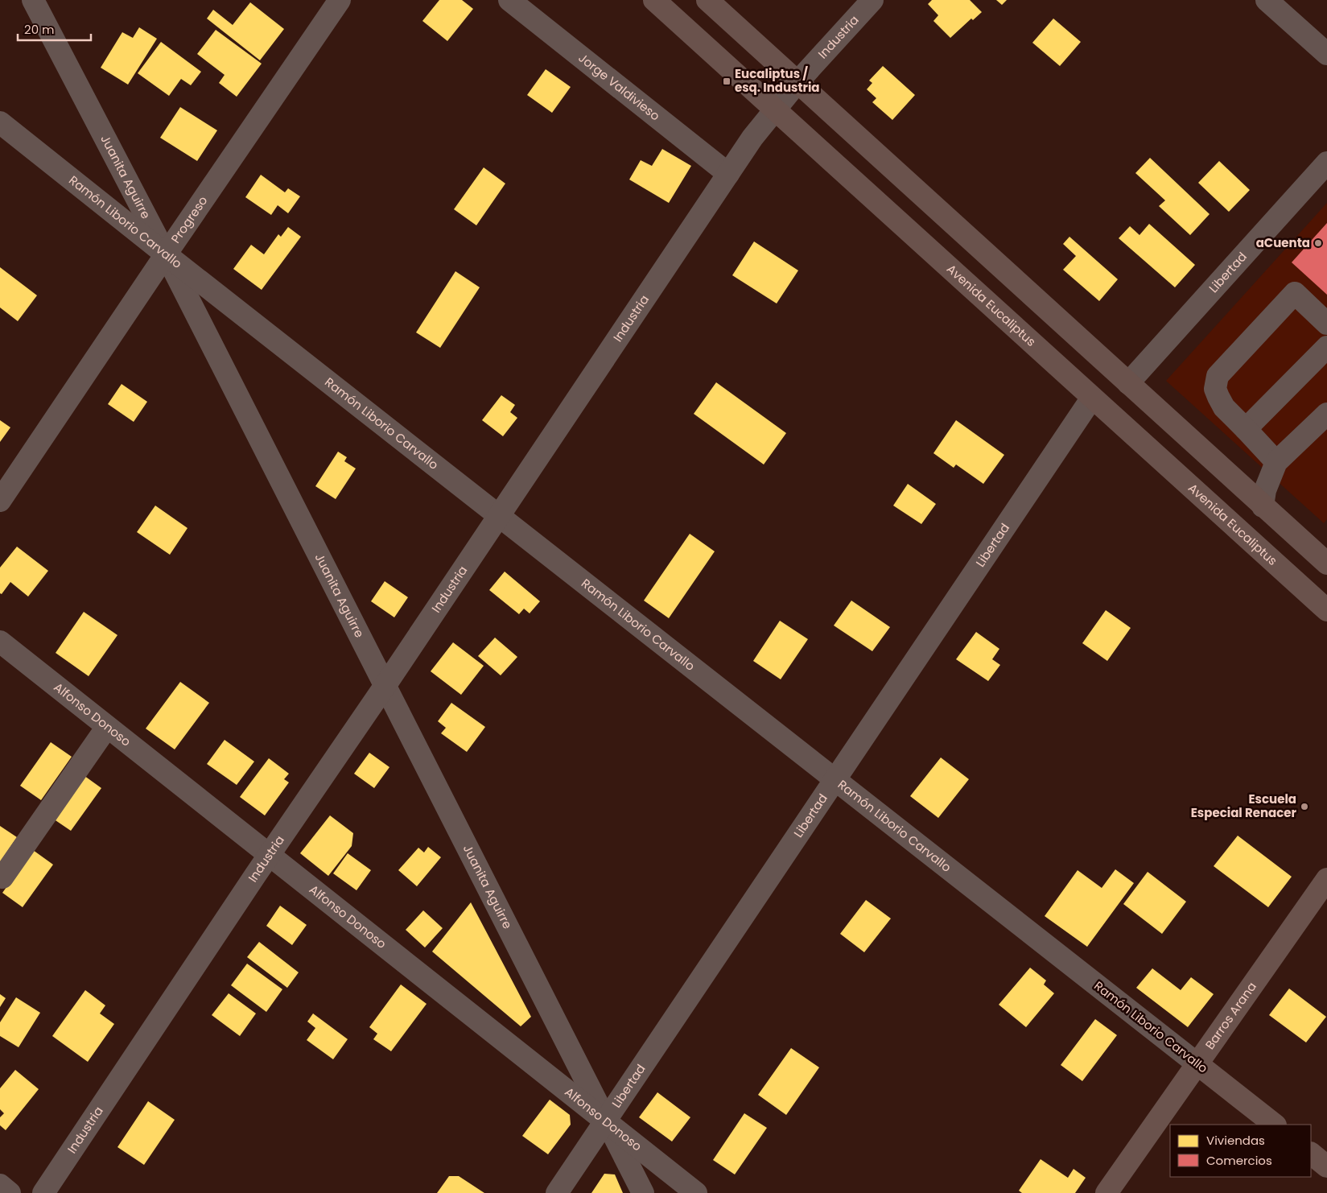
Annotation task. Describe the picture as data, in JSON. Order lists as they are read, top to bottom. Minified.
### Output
{"streets":{"main road":["Ramón Liborio Carvallo","Avenida Eucaliptus","Barros Arana"],"street":["Industria","Jorge Valdivieso","Juanita Aguirre","Progreso","Libertad","Alfonso Donoso"]},"crossings":[["Industria","Jorge Valdivieso"],["Industria","Juanita Aguirre"],["Industria","Ramón Liborio Carvallo"],["Industria","Avenida Eucaliptus"],["Industria","Alfonso Donoso"],["Juanita Aguirre","Progreso"],["Juanita Aguirre","Ramón Liborio Carvallo"],["Juanita Aguirre","Libertad"],["Juanita Aguirre","Alfonso Donoso"],["Progreso","Ramón Liborio Carvallo"],["Ramón Liborio Carvallo","Libertad"],["Ramón Liborio Carvallo","Barros Arana"],["Libertad","Avenida Eucaliptus"],["Libertad","Alfonso Donoso"]],"places":{"transit":["Eucaliptus / esq. Industria"],"other":["aCuenta","Escuela Especial Renacer"]},"legend":["Viviendas","Comercios"],"scale_bar":"20 m"}
